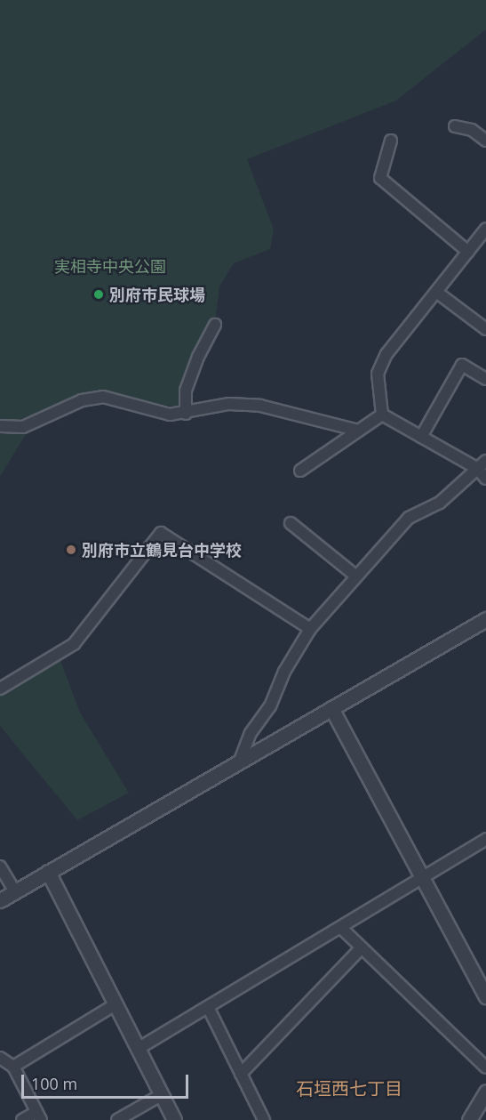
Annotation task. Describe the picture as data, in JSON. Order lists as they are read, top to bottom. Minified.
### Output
{"districts":["石垣西七丁目"],"parks":["実相寺中央公園"],"places":["別府市民球場","別府市立鶴見台中学校"],"scale_bar":"100 m"}
